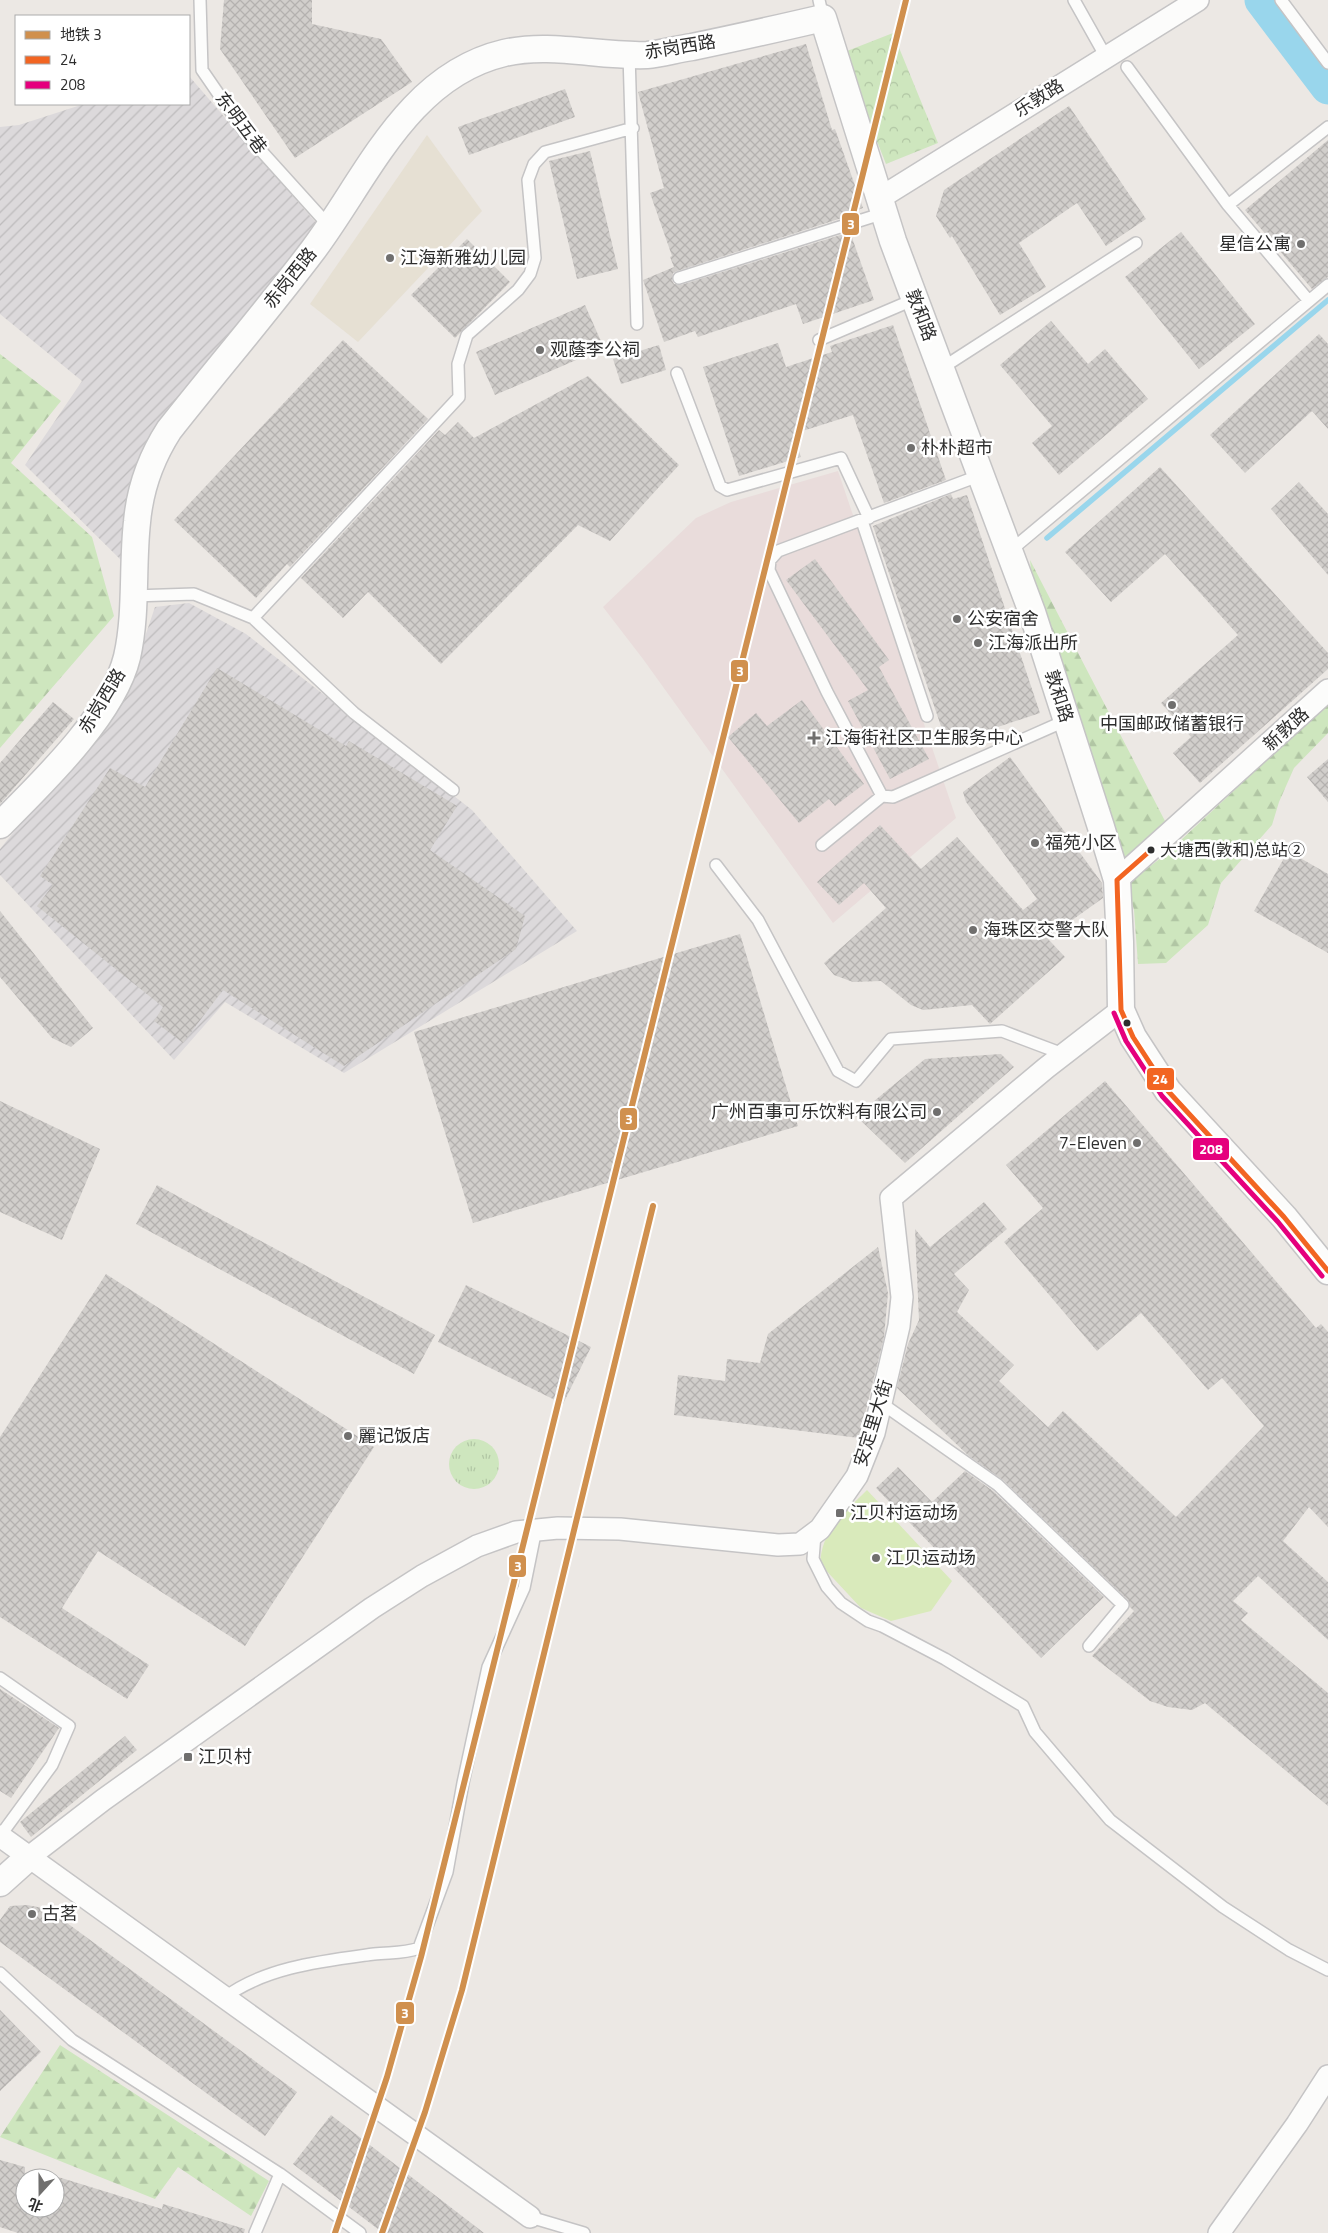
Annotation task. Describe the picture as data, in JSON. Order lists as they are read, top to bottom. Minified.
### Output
{"streets":{"street":["赤岗西路","乐敦路","敦和路","新敦路","安定里大街"],"lane":["东明五巷"]},"crossings":[["赤岗西路","东明五巷"],["赤岗西路","敦和路"],["乐敦路","敦和路"],["敦和路","新敦路"]],"places":{"other":["星信公寓","江海新雅幼儿园","观蔭李公祠","朴朴超市","公安宿舍","江海派出所","中国邮政储蓄银行","福苑小区","大塘西(敦和)总站②","海珠区交警大队","广州百事可乐饮料有限公司","7-Eleven","麗记饭店","江贝运动场","古茗"],"health":["江海街社区卫生服务中心"],"transit":["江贝村运动场","江贝村"]},"lines":["metro line 3","transit line 24","transit line 208"],"legend":["地铁 3","24","208"],"north":"bottom"}
